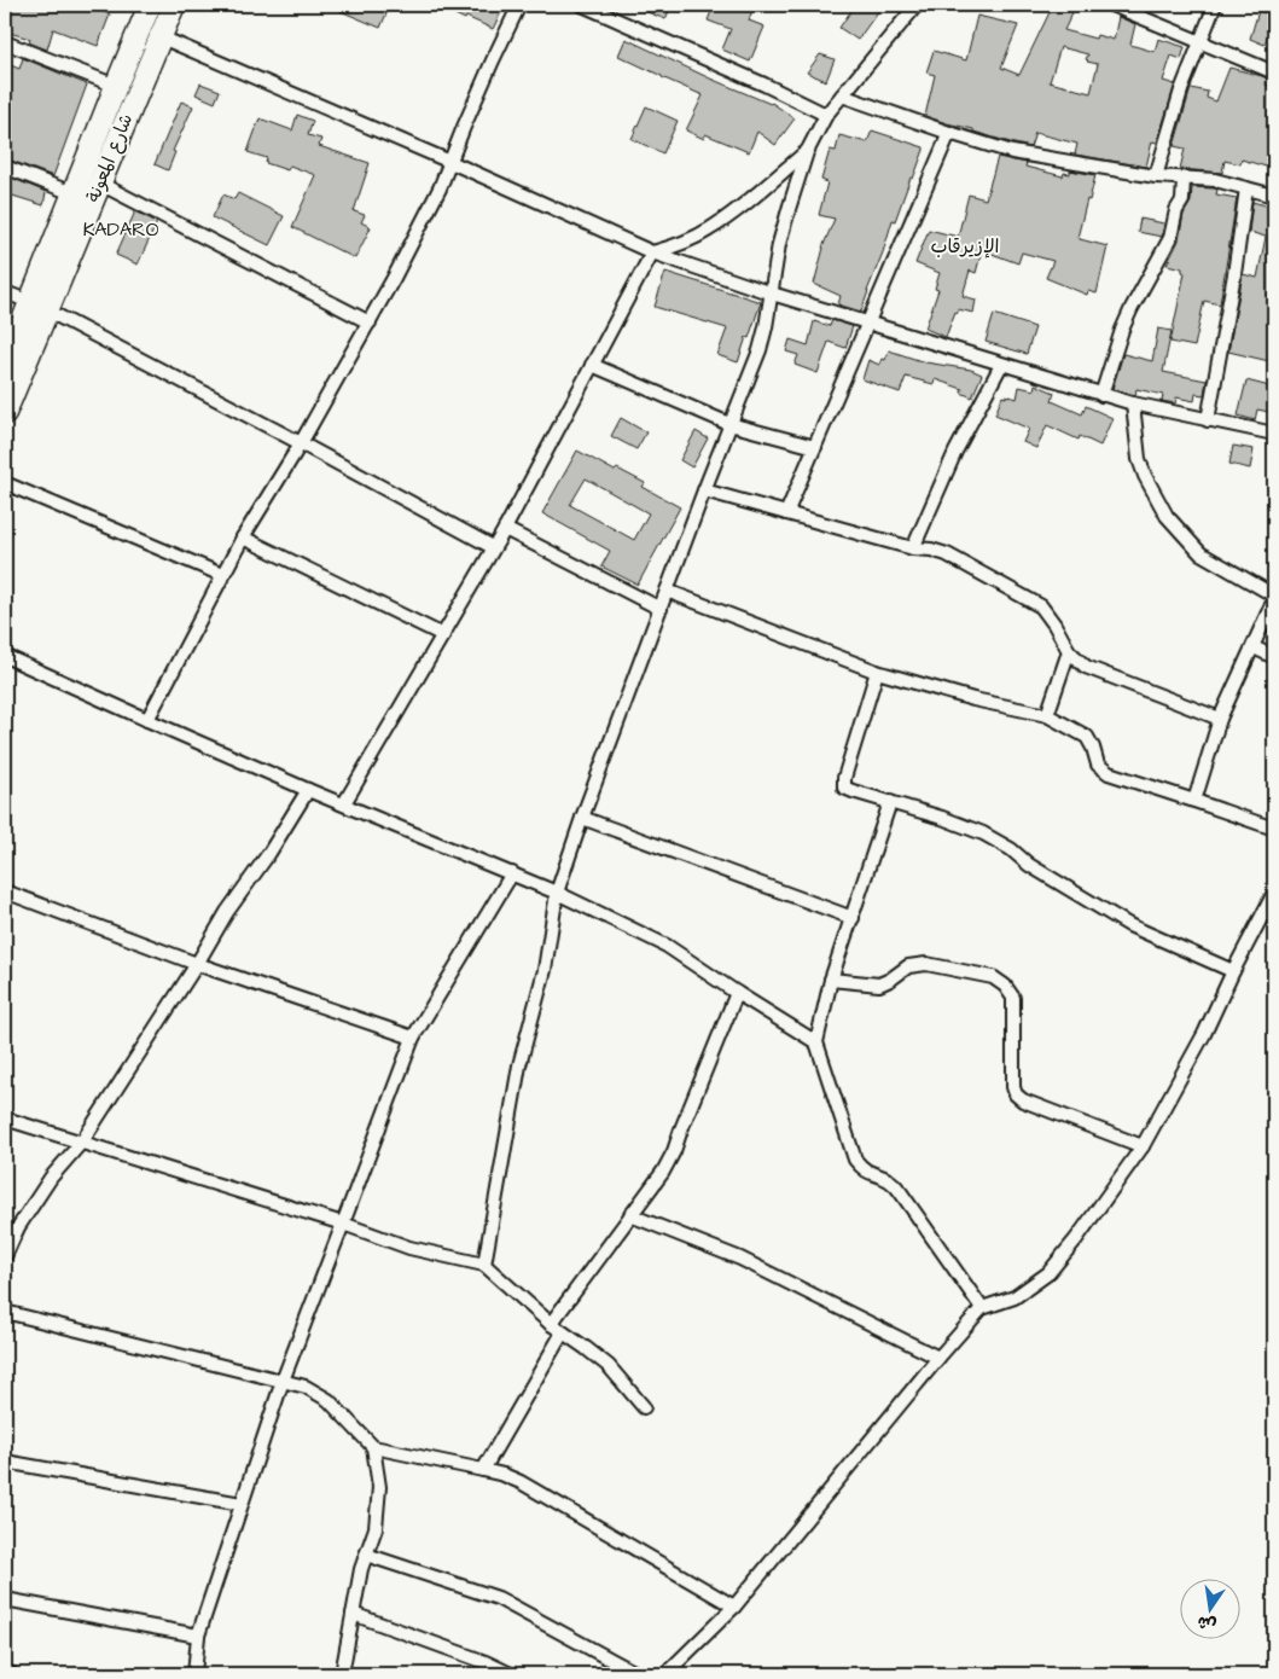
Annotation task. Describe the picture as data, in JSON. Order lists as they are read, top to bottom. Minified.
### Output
{"streets":{"highway":["شارع المعونة"]},"districts":["KADARO","الإزيرقاب"],"north":"bottom"}
